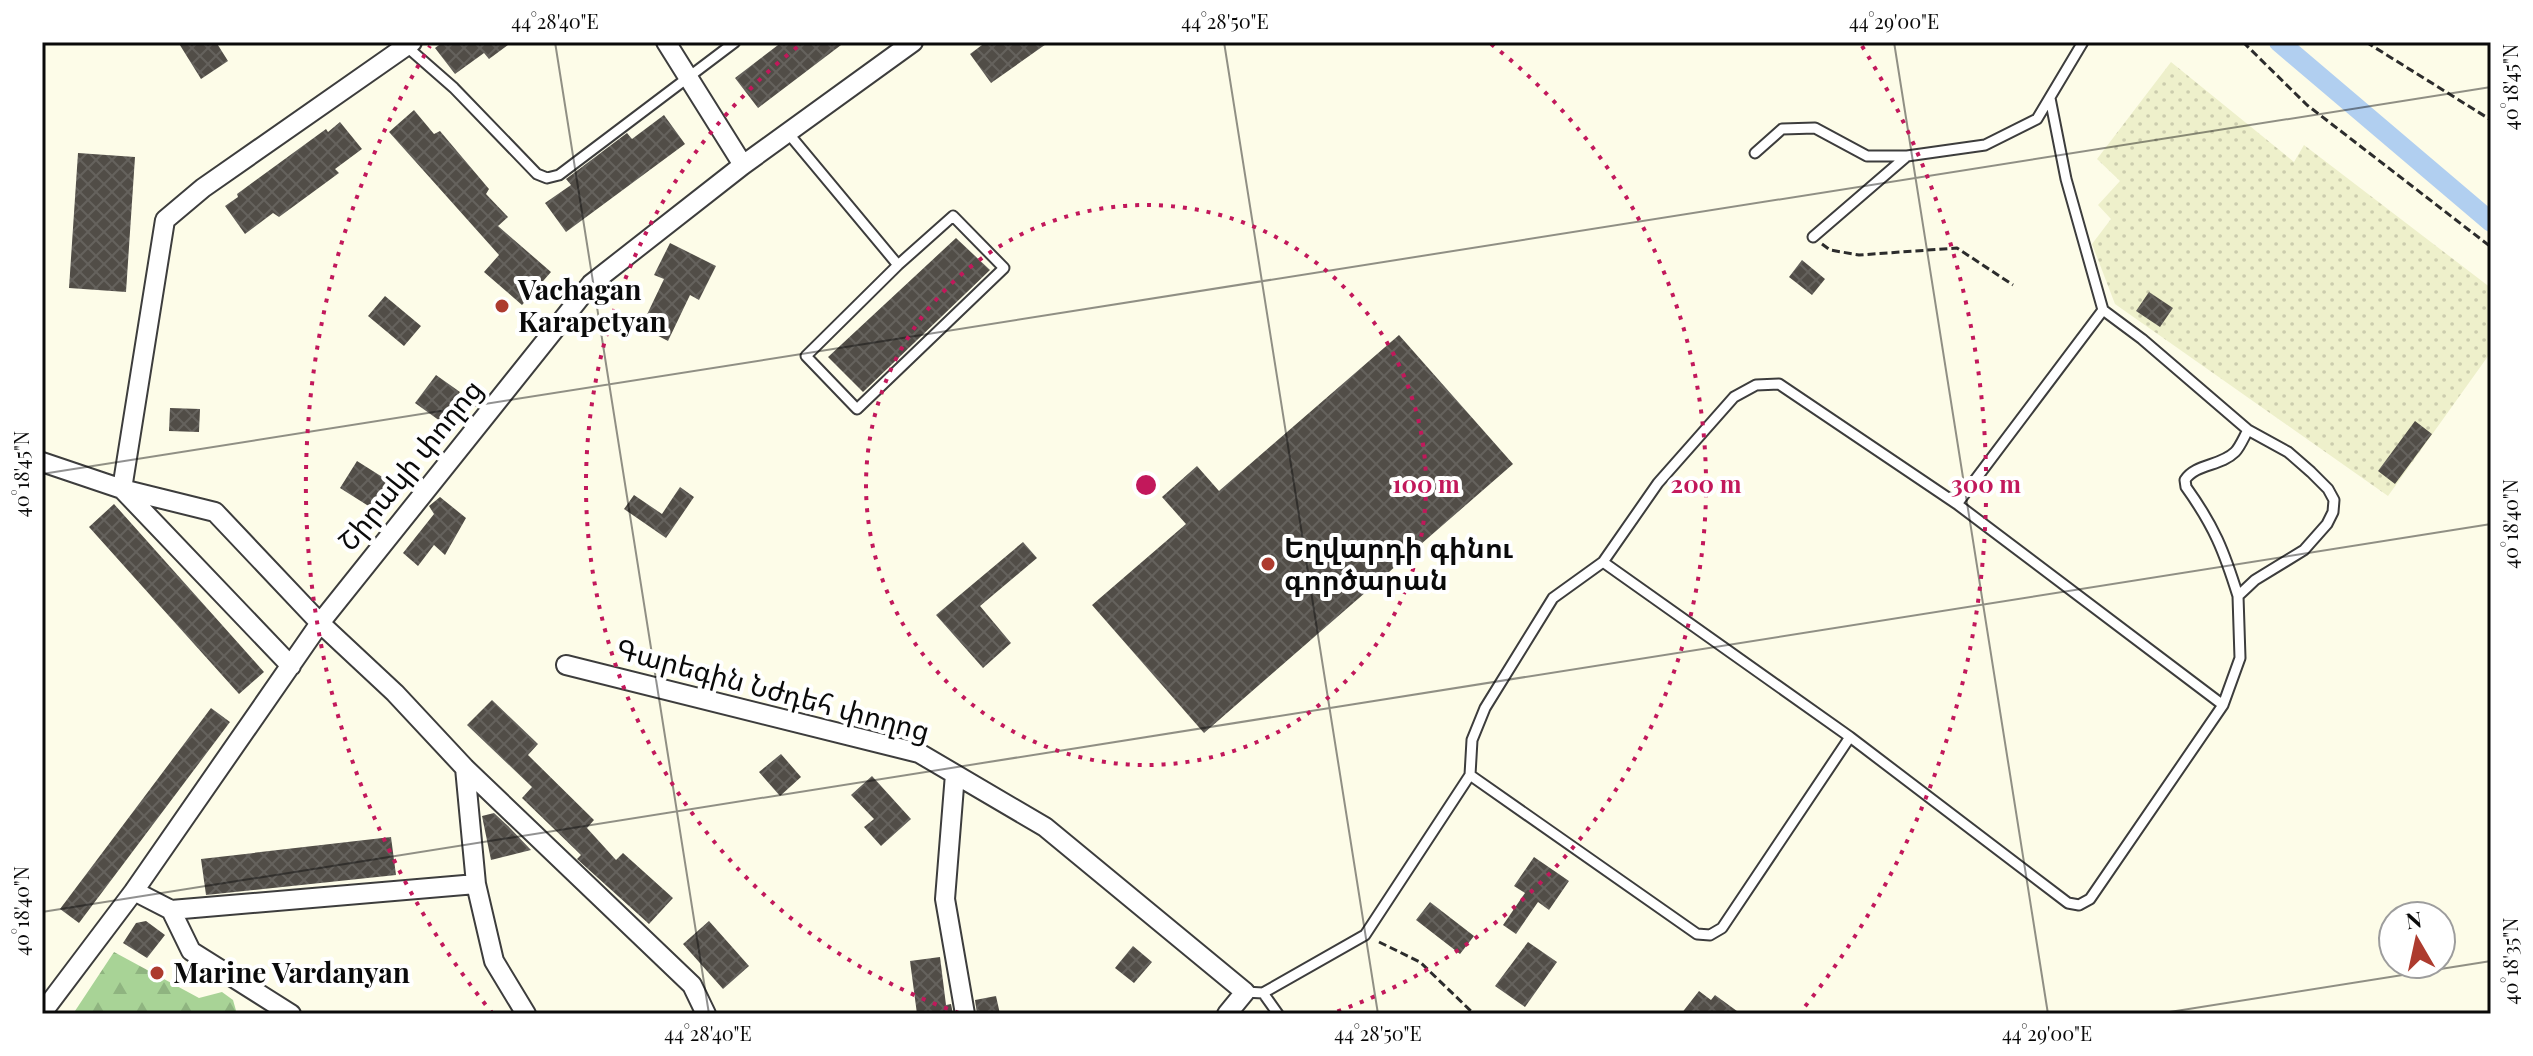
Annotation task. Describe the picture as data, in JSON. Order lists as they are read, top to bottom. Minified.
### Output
{"streets":{"street":["Շիրակի փողոց","Գարեգին Նժդեհ փողոց"]},"places":["Vachagan Karapetyan","Եղվարդի գինու գործարան","Marine Vardanyan"],"north":"top","coordinates":["44°28'40\"E","44°28'50\"E","44°29'00\"E","40°18'45\"N","40°18'40\"N","40°18'35\"N"],"rings":["100 m","200 m","300 m"]}
